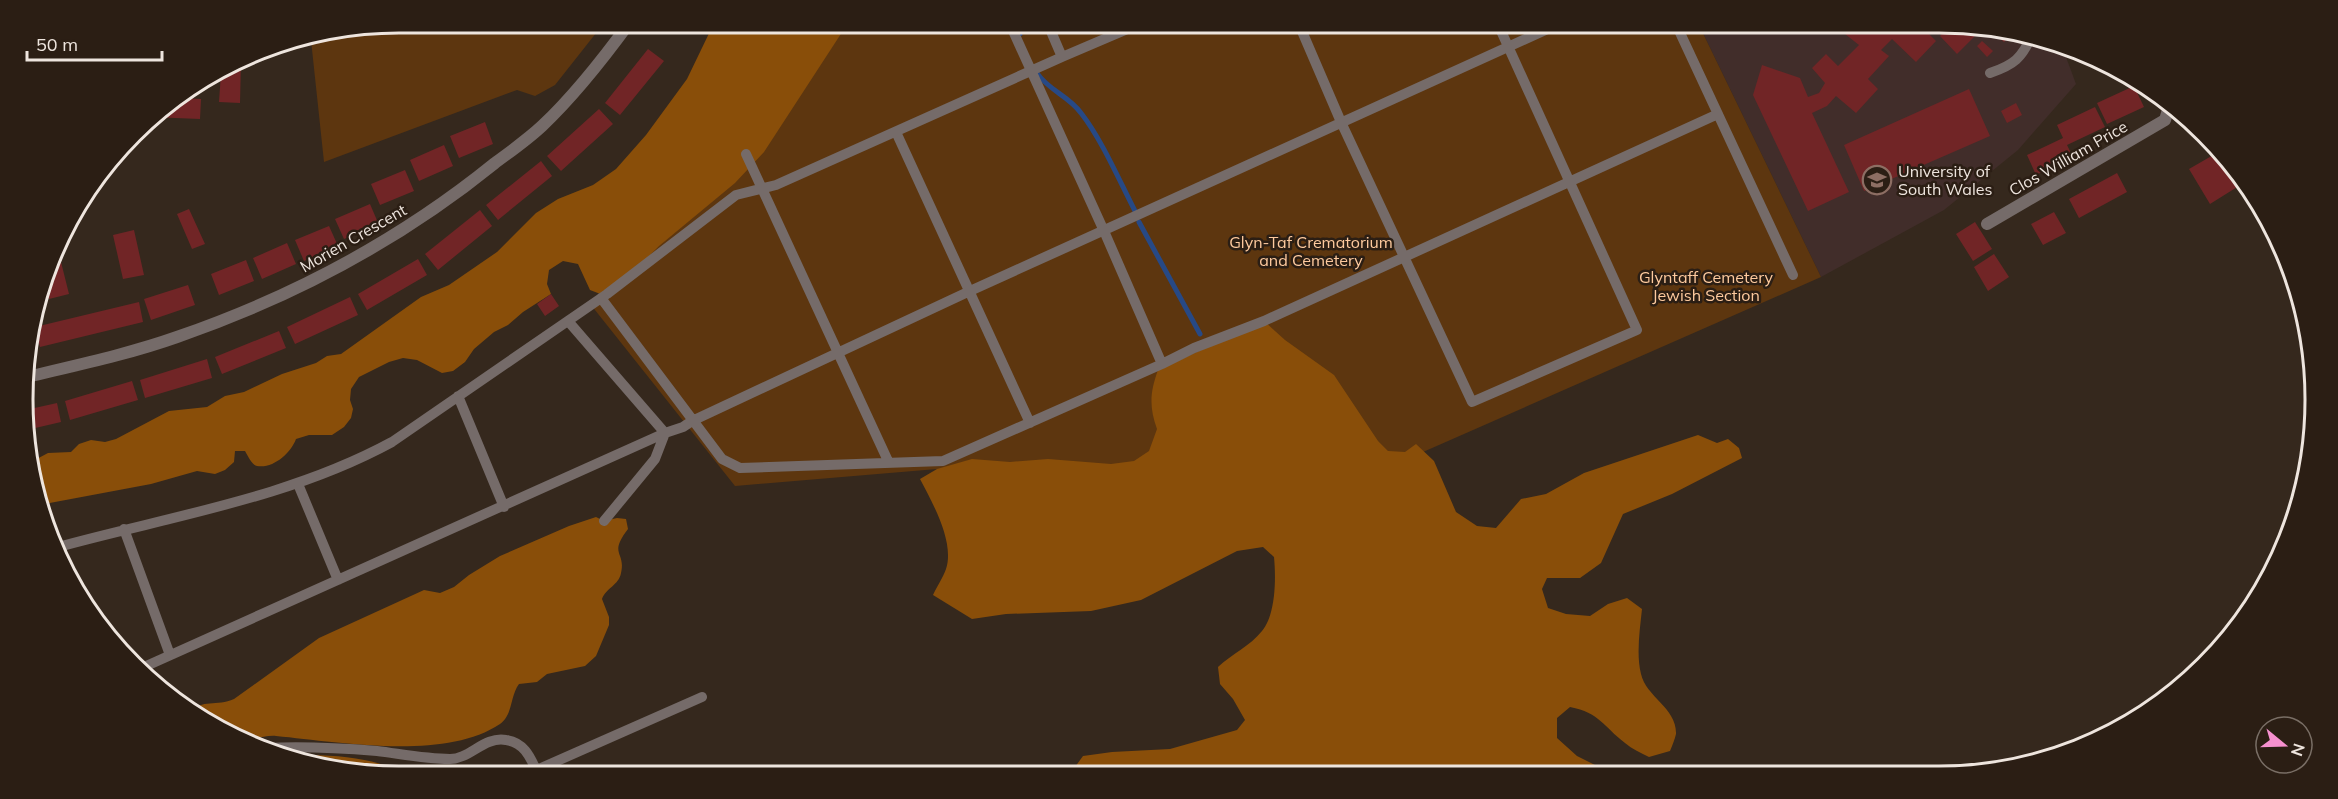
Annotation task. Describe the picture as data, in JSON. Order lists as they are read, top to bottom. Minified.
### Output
{"streets":{"street":["Clos William Price","Morien Crescent"]},"parks":["Glyn-Taf Crematorium and Cemetery","Glyntaff Cemetery Jewish Section"],"places":{"school or university":["University of South Wales"]},"scale_bar":"50 m","north":"right"}
